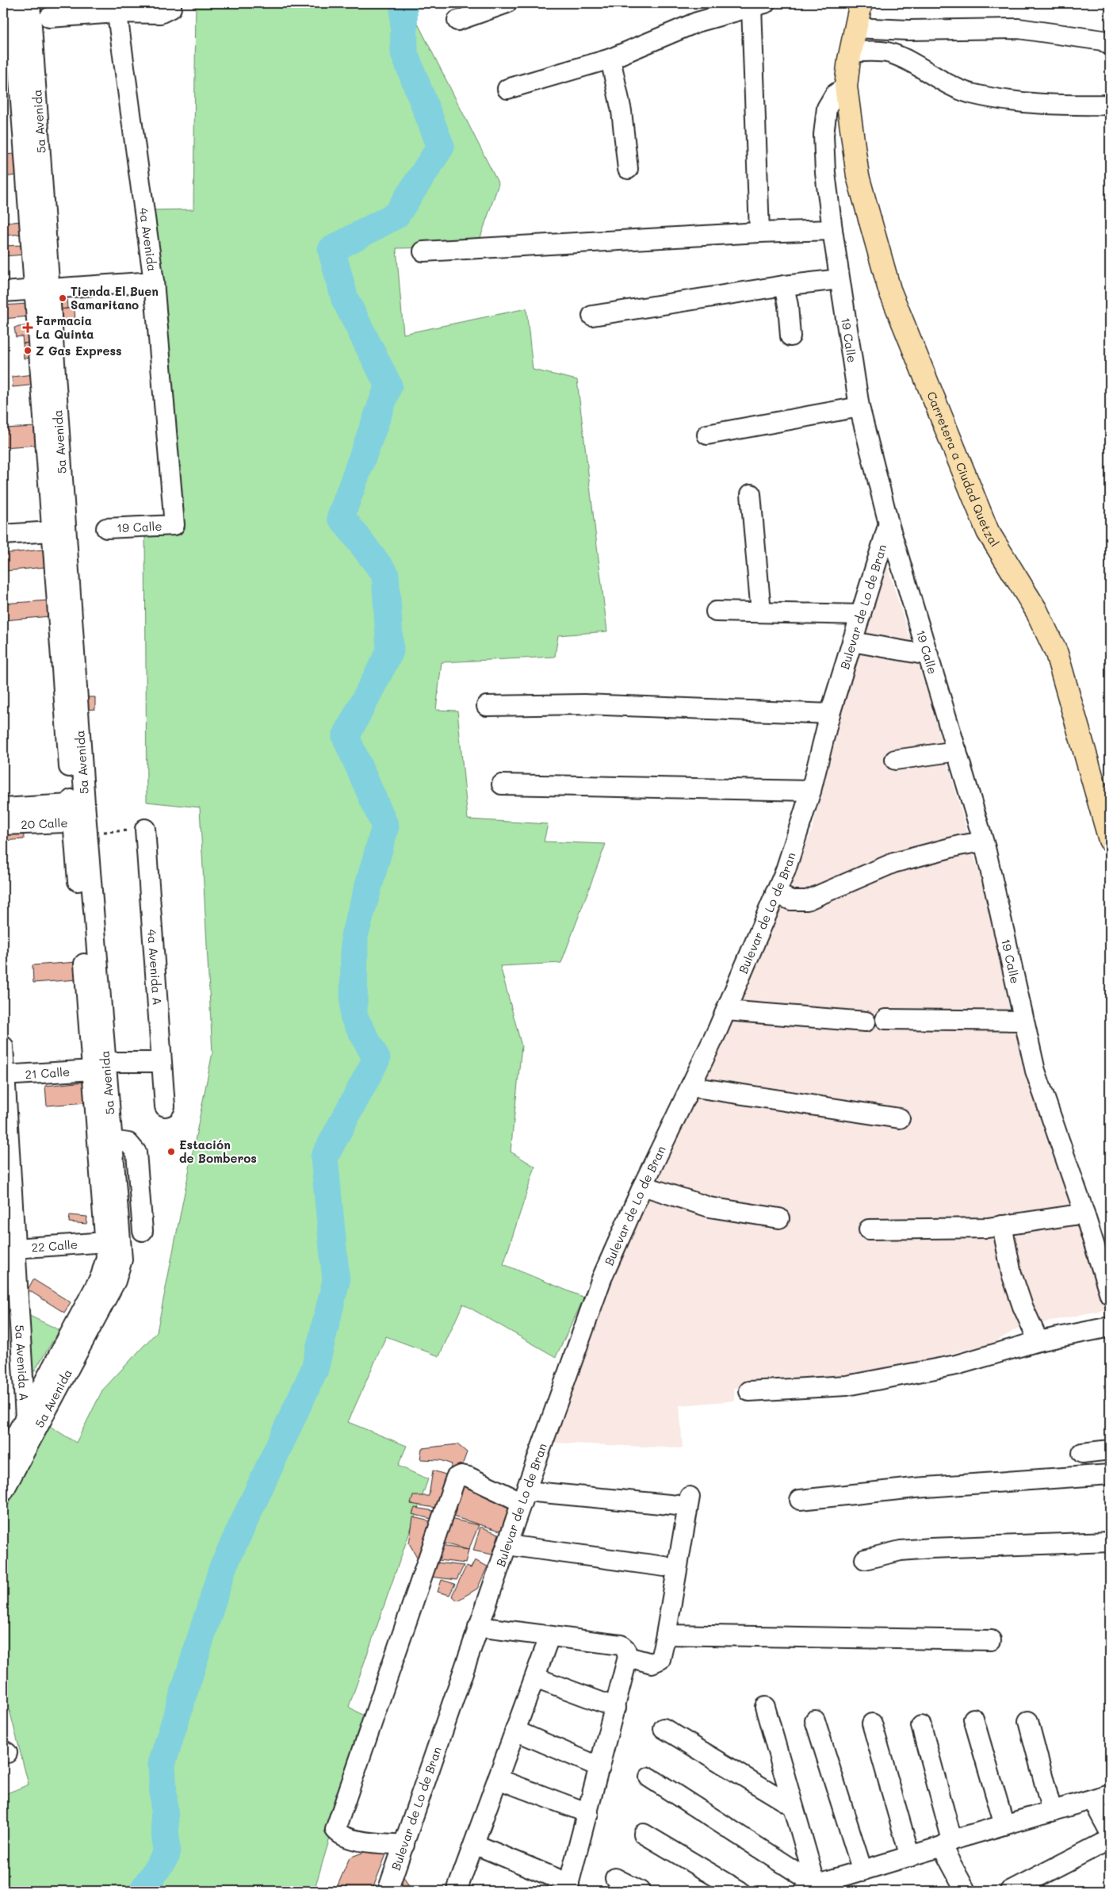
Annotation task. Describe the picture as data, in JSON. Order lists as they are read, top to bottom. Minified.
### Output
{"streets":{"main road":["Carretera a Ciudad Quetzal"],"street":["5a Avenida","4a Avenida","19 Calle","Bulevar de Lo de Bran","20 Calle","4a Avenida A","21 Calle","22 Calle","5a Avenida A"]},"crossings":[["5a Avenida","20 Calle"],["5a Avenida","21 Calle"],["5a Avenida","22 Calle"],["5a Avenida","5a Avenida A"],["4a Avenida","19 Calle"],["19 Calle","Carretera a Ciudad Quetzal"],["19 Calle","Bulevar de Lo de Bran"],["4a Avenida A","21 Calle"],["21 Calle","5a Avenida A"],["22 Calle","5a Avenida A"]],"places":{"other":["Tienda El Buen Samaritano","Z Gas Express","Estación de Bomberos"],"health":["Farmacia La Quinta"]}}
